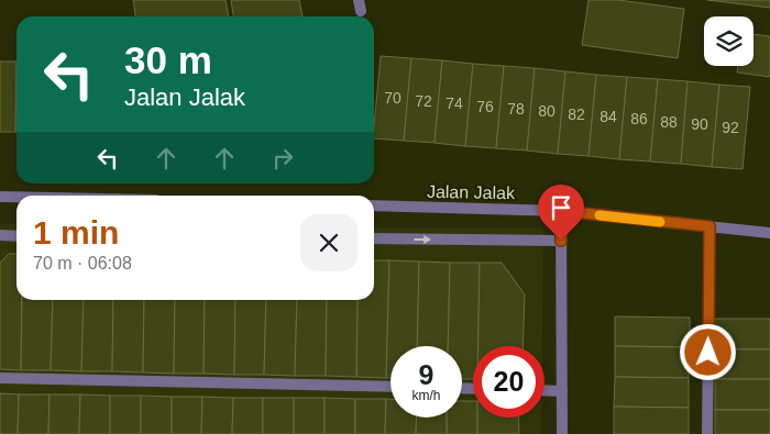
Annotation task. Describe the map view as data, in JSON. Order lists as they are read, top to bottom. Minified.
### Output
{"streets":{"street":["Jalan Jalak"]},"house_numbers":["70","72","74","76","78","80","82","84","86","88","90","92"],"page":{"turn":["30 m","Jalan Jalak"],"heading":["1 min","70 m · 06:08"],"speed":"9 km/h","limit":"20"}}
